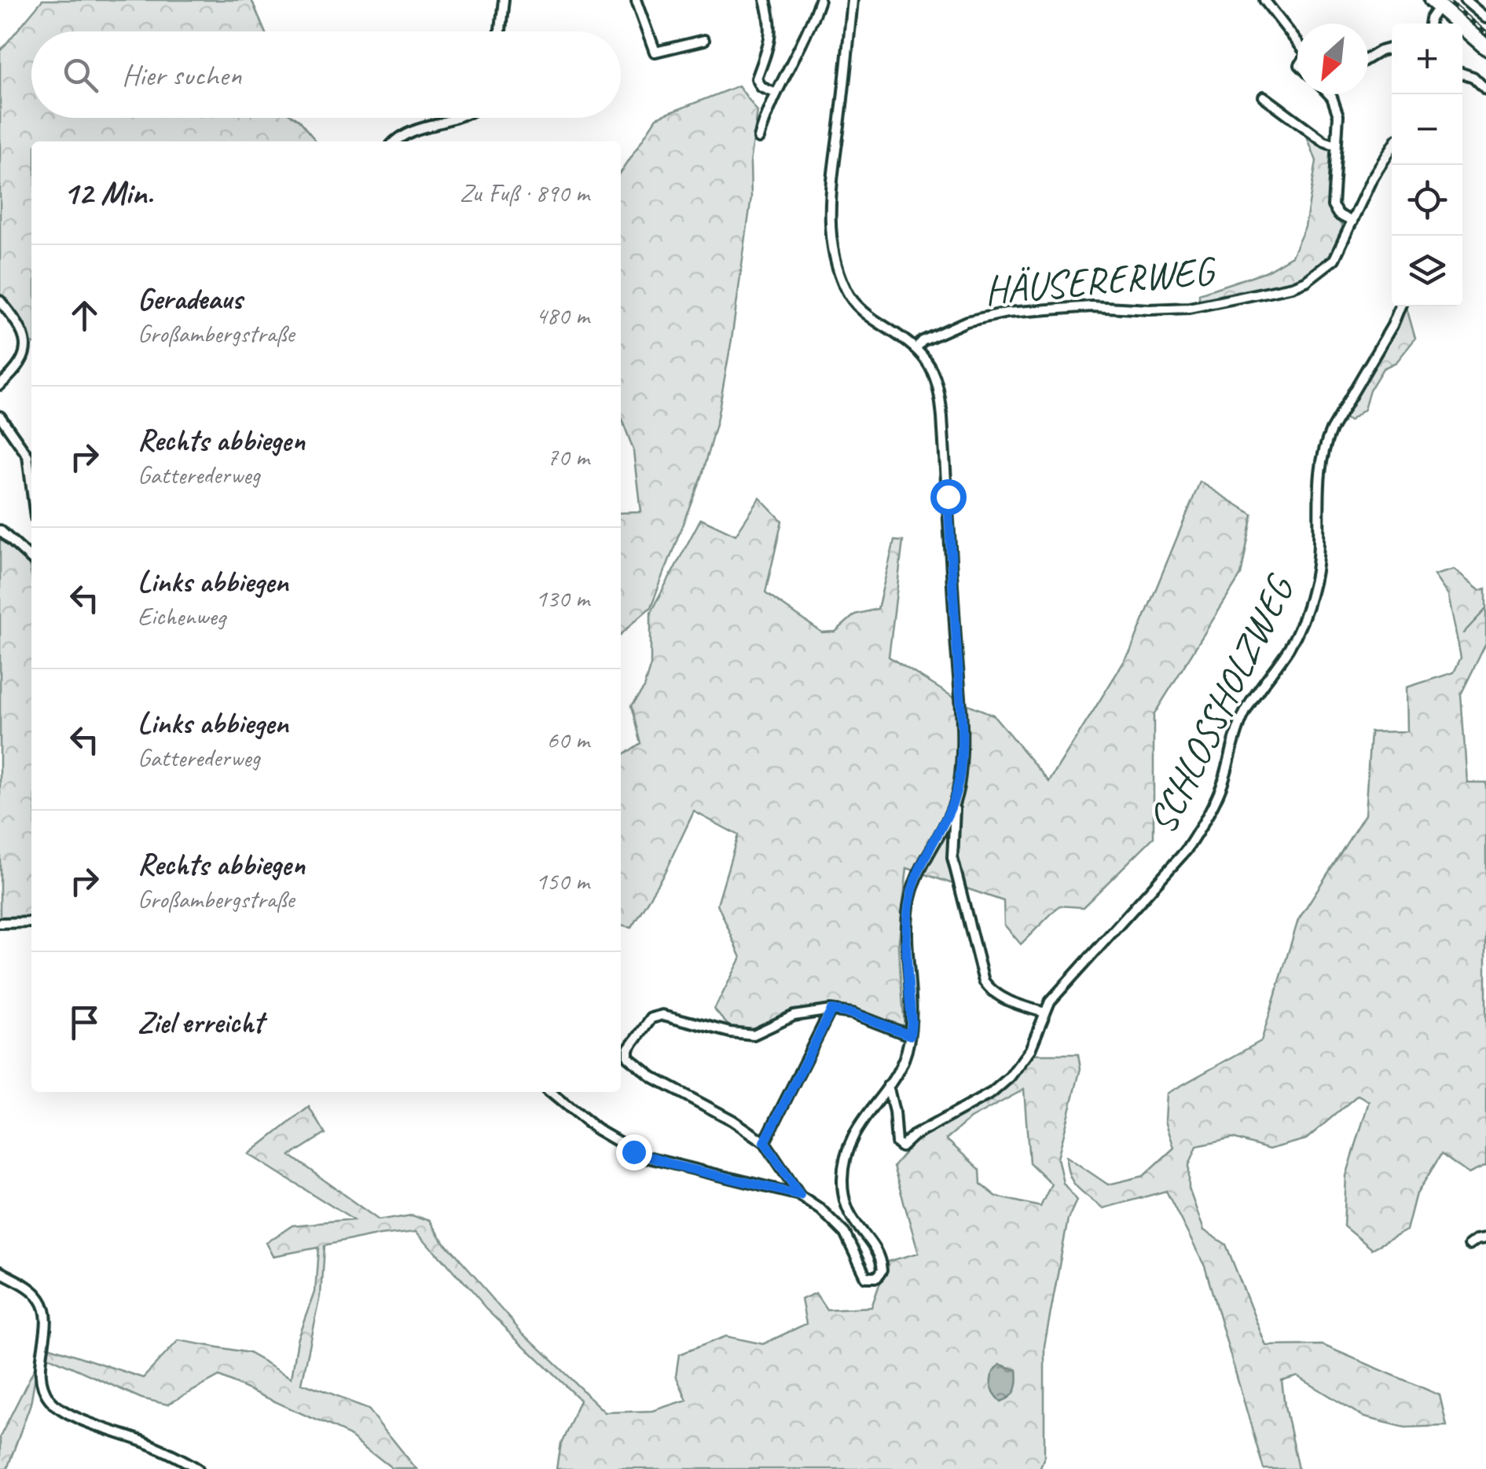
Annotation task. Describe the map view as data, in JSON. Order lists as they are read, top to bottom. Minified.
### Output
{"streets":{"street":["HÄUSERERWEG","SCHLOSSHOLZWEG"]},"north":"bottom left","page":{"map_buttons":["+","−"],"search":"Hier suchen","heading":["12 Min.","Zu Fuß · 890 m"],"list":[["Geradeaus","Großambergstraße","480 m"],["Rechts abbiegen","Gatterederweg","70 m"],["Links abbiegen","Eichenweg","130 m"],["Links abbiegen","Gatterederweg","60 m"],["Rechts abbiegen","Großambergstraße","150 m"],"Ziel erreicht"]}}
